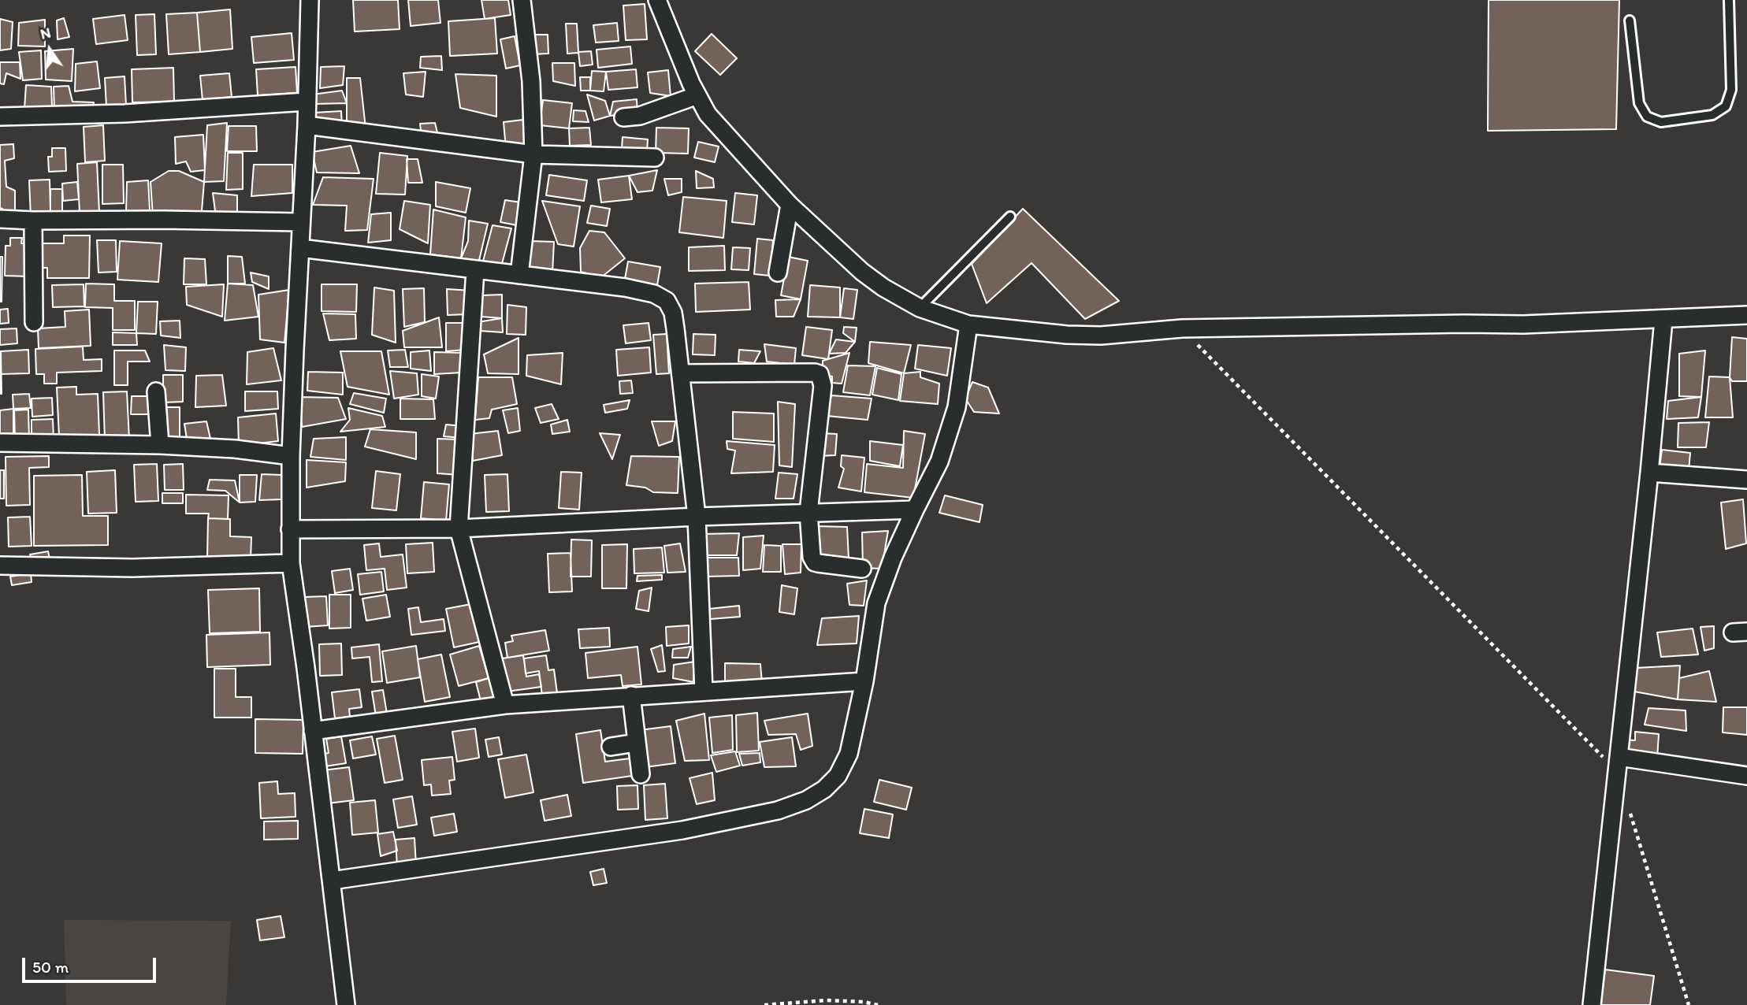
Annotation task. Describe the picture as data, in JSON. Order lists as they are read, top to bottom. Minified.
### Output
{"scale_bar":"50 m","north":"top"}
